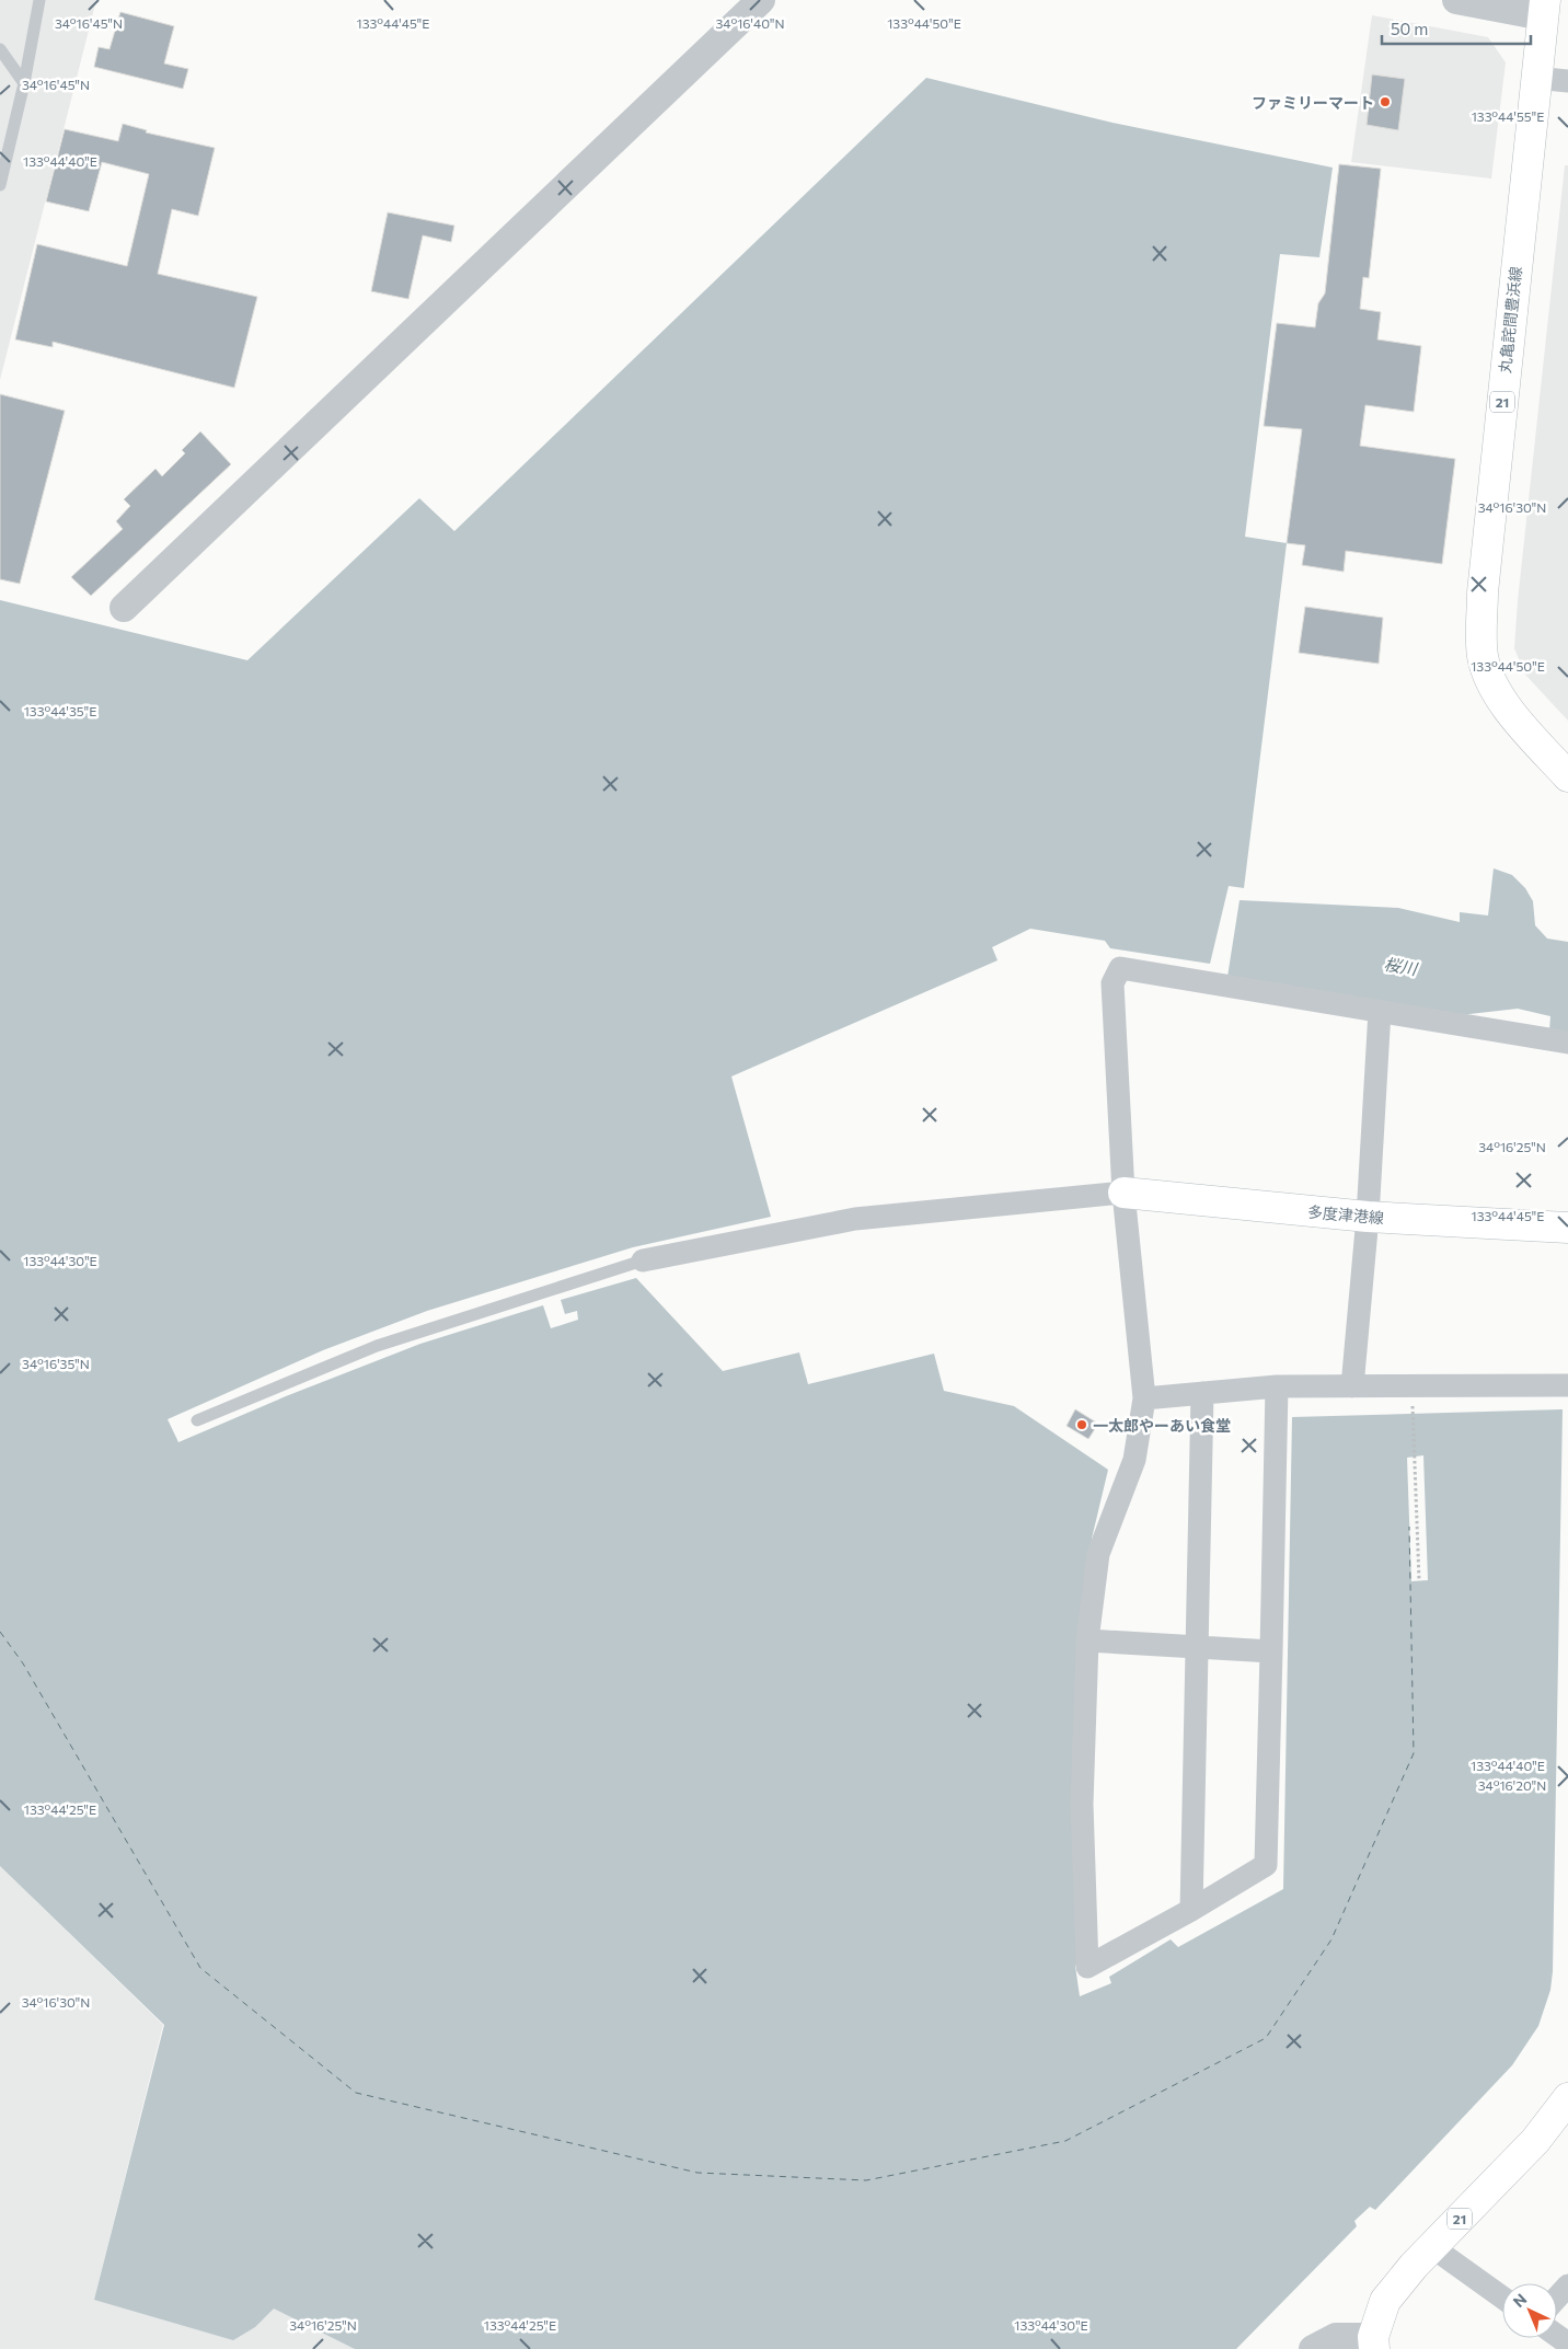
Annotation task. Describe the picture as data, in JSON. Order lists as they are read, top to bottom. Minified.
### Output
{"streets":{"main road":["丸亀詫間豊浜線","21","多度津港線"]},"water":["桜川"],"places":["ファミリーマート","一太郎やーあい食堂"],"scale_bar":"50 m","north":"top left","coordinates":["34°16'45\"N","34°16'40\"N","133°44'45\"E","133°44'50\"E","133°44'55\"E","133°44'40\"E","34°16'30\"N","133°44'35\"E","34°16'25\"N","133°44'30\"E","34°16'35\"N","34°16'20\"N","133°44'25\"E"]}
